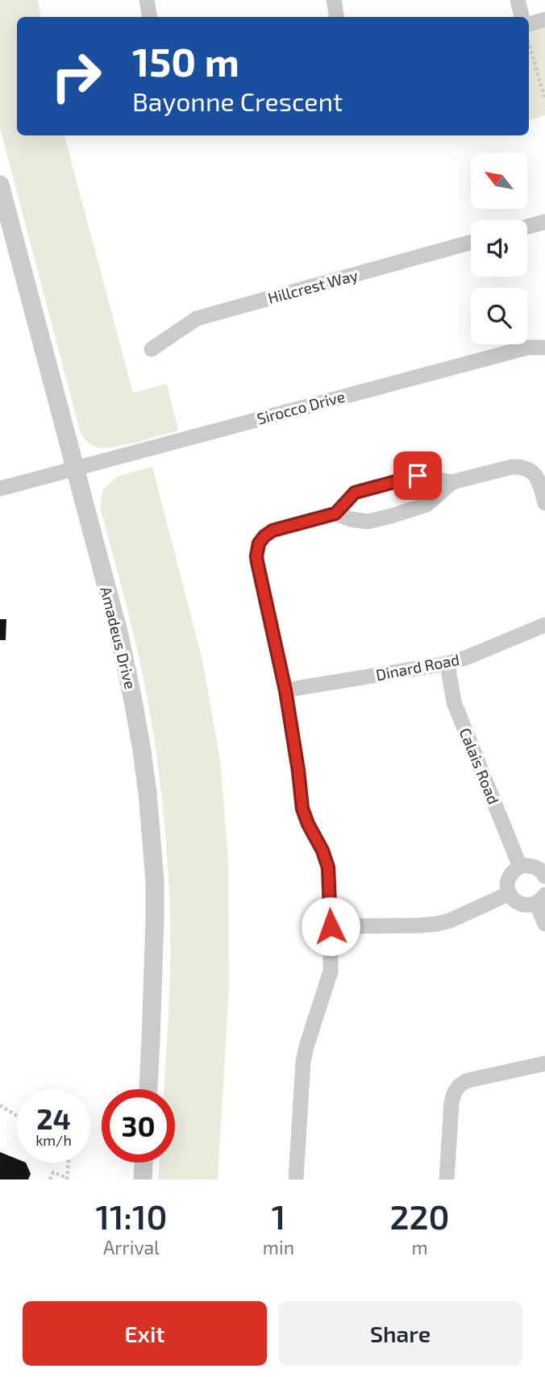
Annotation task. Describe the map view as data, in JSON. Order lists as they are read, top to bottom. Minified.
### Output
{"streets":{"street":["Hillcrest Way","Sirocco Drive","Amadeus Drive","Dinard Road","Calais Road"]},"crossings":[["Sirocco Drive","Amadeus Drive"],["Dinard Road","Calais Road"]],"north":"top left","page":{"turn":["150 m","Bayonne Crescent"],"speed":"24 km/h","limit":"30","eta":["11:10","Arrival","1","min","220","m"],"buttons":["Exit","Share"]}}
